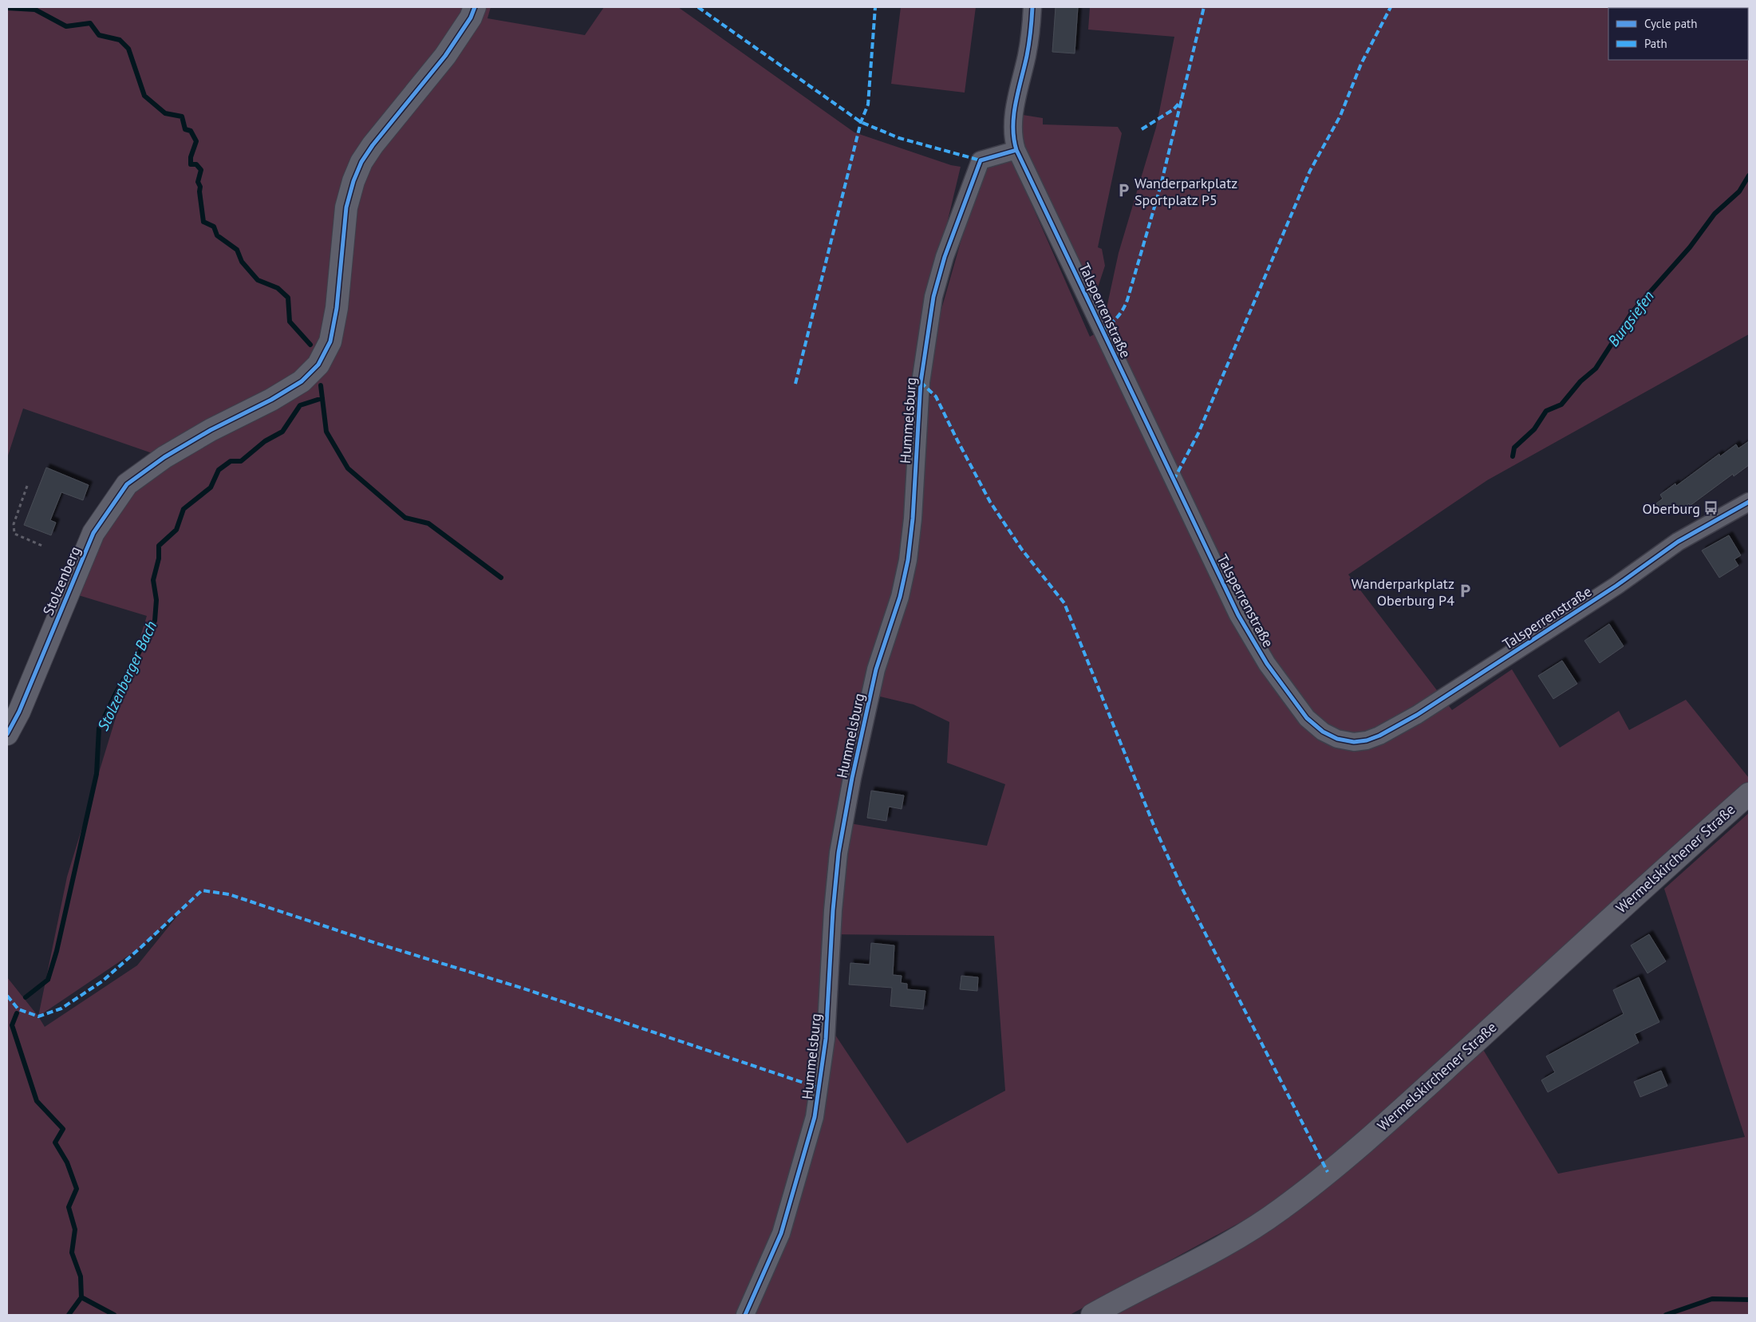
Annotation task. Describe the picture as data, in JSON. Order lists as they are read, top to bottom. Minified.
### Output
{"streets":{"street":["Talsperrenstraße","Hummelsburg","Stolzenberg","Wermelskirchener Straße"]},"crossings":[["Talsperrenstraße","Hummelsburg"]],"water":["Burgsiefen","Stolzenberger Bach"],"places":{"parking":["Wanderparkplatz Sportplatz P5","Wanderparkplatz Oberburg P4"],"bus stop":["Oberburg"]},"legend":["Cycle path","Path"]}
